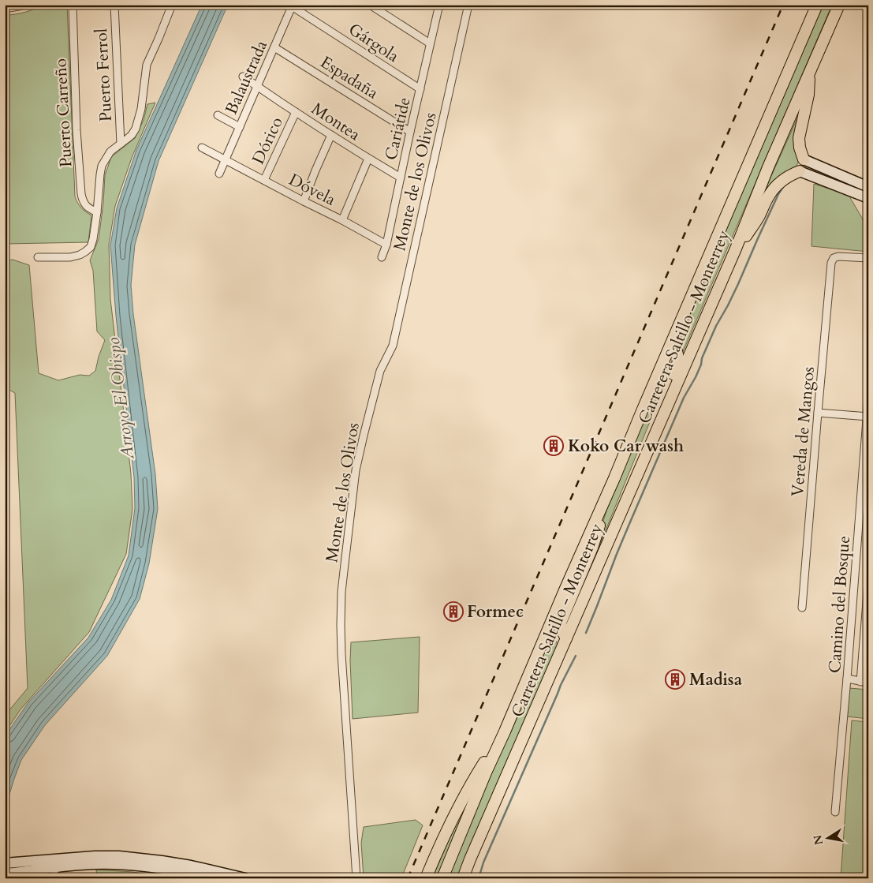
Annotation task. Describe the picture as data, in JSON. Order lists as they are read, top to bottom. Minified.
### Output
{"streets":{"main road":["Carretera Saltillo - Monterrey"],"street":["Gárgola","Puerto Ferrol","Balaustrada","Espadaña","Puerto Carreño","Montea","Cariátide","Dórico","Monte de los Olivos","Dóvela","Vereda de Mangos","Camino del Bosque"]},"crossings":[["Gárgola","Balaustrada"],["Gárgola","Cariátide"],["Balaustrada","Espadaña"],["Balaustrada","Montea"],["Balaustrada","Dóvela"],["Espadaña","Cariátide"],["Montea","Cariátide"],["Montea","Dórico"],["Cariátide","Dóvela"],["Dórico","Dóvela"]],"water":["Arroyo El Obispo"],"places":{"building":["Koko Car wash","Formec","Madisa"]},"north":"left"}
